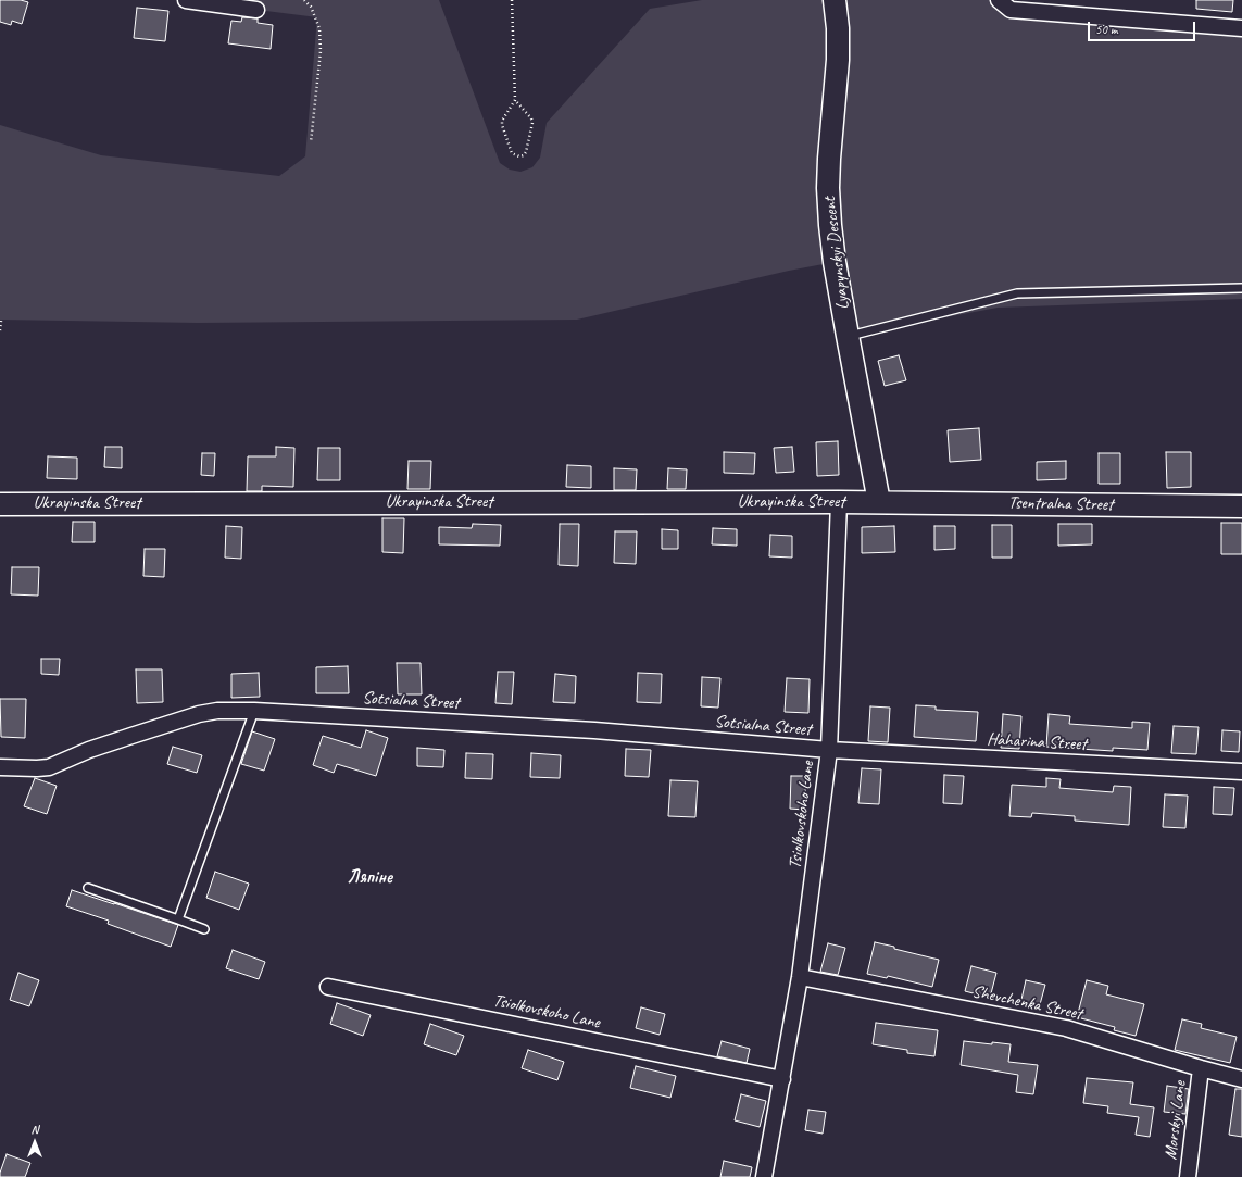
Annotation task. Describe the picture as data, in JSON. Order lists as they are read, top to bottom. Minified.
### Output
{"streets":{"street":["Lyapynskyi Descent","Ukrayinska Street","Tsentralna Street","Sotsialna Street","Haharina Street","Tsiolkovskoho Lane","Shevchenka Street","Morskyi Lane"]},"crossings":[["Lyapynskyi Descent","Ukrayinska Street"],["Lyapynskyi Descent","Tsentralna Street"],["Ukrayinska Street","Tsentralna Street"],["Ukrayinska Street","Tsiolkovskoho Lane"],["Sotsialna Street","Haharina Street"],["Sotsialna Street","Tsiolkovskoho Lane"],["Haharina Street","Tsiolkovskoho Lane"],["Tsiolkovskoho Lane","Shevchenka Street"],["Shevchenka Street","Morskyi Lane"]],"districts":["Ляпіне"],"scale_bar":"50 m","north":"top"}
